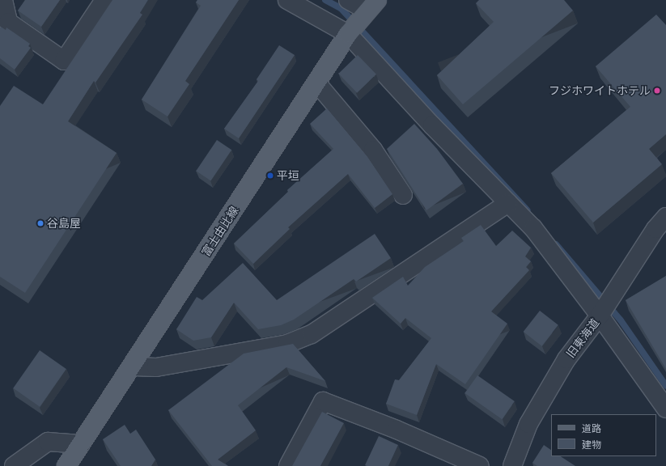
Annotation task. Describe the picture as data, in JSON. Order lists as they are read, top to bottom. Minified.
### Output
{"streets":{"main road":["富士由比線"],"street":["旧東海道"]},"places":["フジホワイトホテル","平垣","谷島屋"],"legend":["道路","建物"]}
